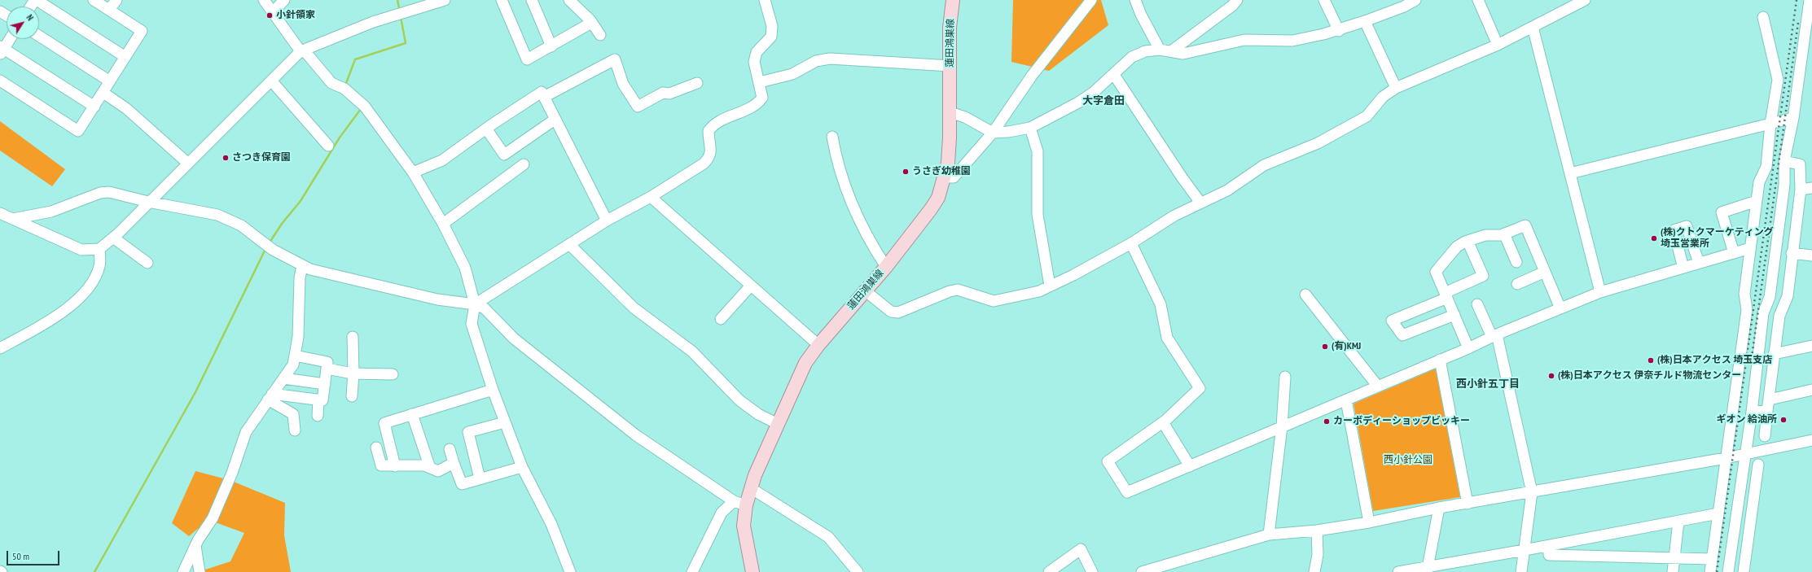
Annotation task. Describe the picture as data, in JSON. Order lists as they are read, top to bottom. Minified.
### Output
{"streets":{"main road":["蓮田鴻巣線"]},"districts":["大字倉田","西小針五丁目"],"parks":["西小針公園"],"places":["小針領家","さつき保育園","うさぎ幼稚園","(株)クトクマーケティング 埼玉営業所","(有)KMJ","(株)日本アクセス 埼玉支店","(株)日本アクセス 伊奈チルド物流センター","ギオン 給油所","カーボディーショップビッキー"],"scale_bar":"50 m","north":"top right"}
